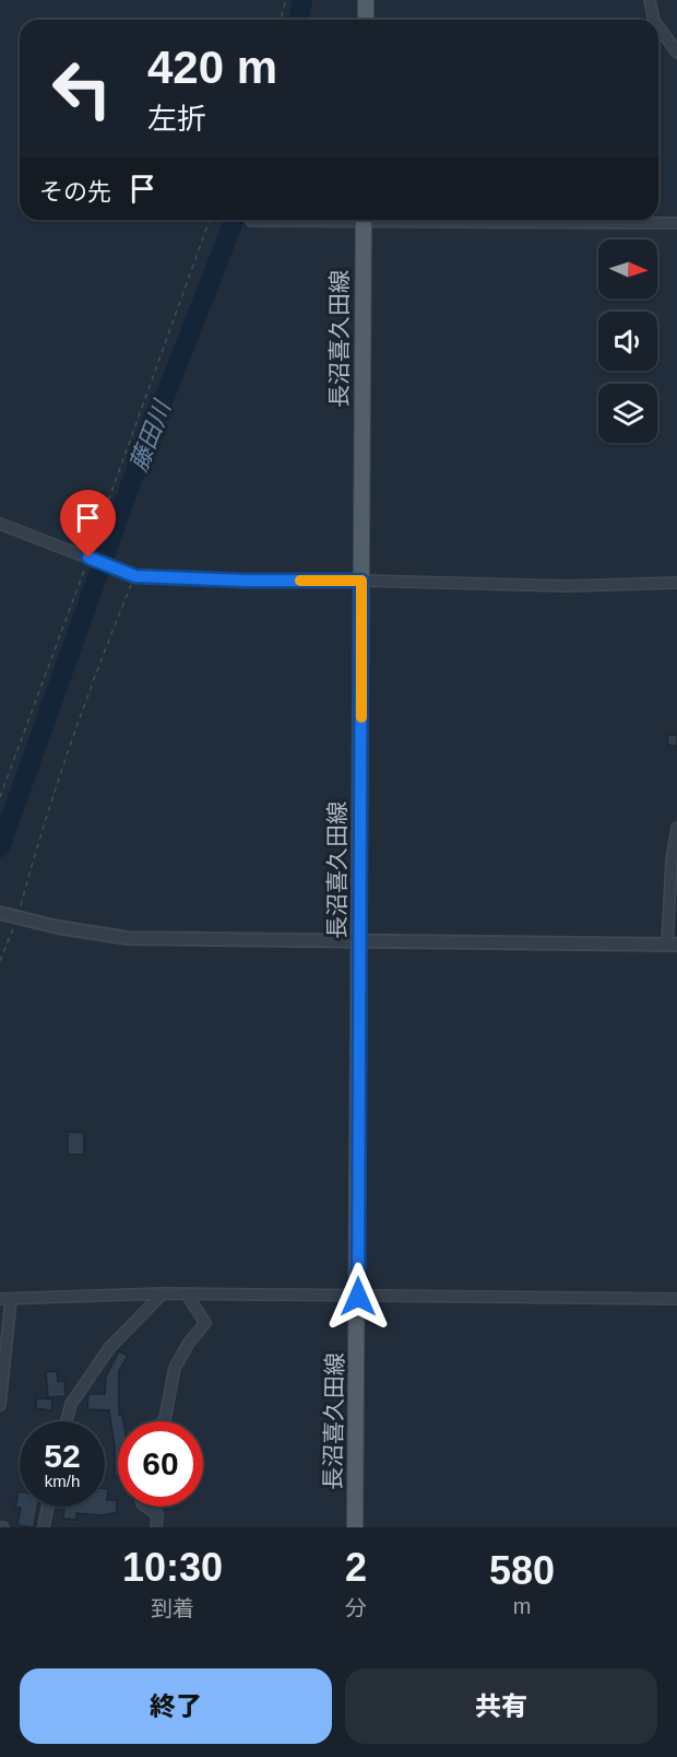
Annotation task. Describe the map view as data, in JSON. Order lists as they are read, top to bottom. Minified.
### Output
{"streets":{"main road":["長沼喜久田線"]},"water":["藤田川"],"north":"right","page":{"turn":["420 m","左折"],"then":"その先","speed":"52 km/h","limit":"60","eta":["10:30","到着","2","分","580","m"],"buttons":["終了","共有"]}}
